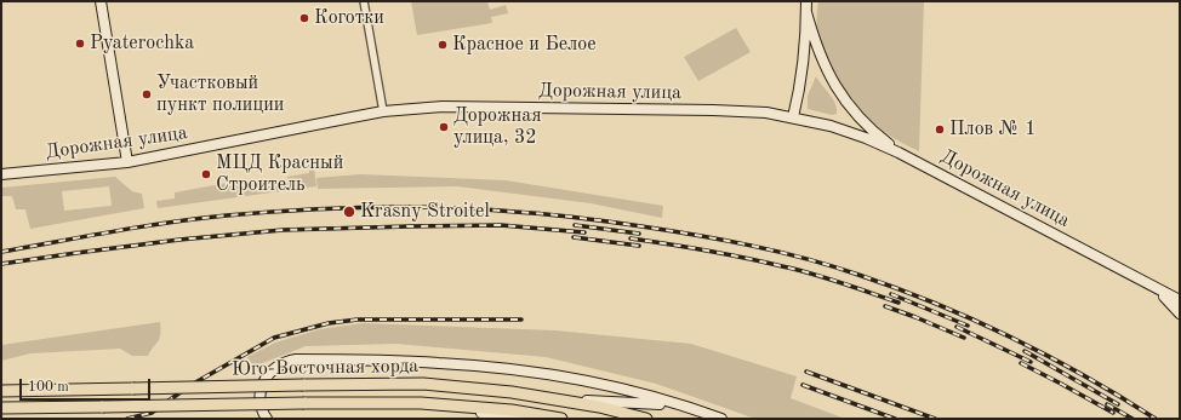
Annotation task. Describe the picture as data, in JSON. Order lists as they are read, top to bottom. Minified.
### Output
{"streets":{"main road":["Дорожная улица","Юго-Восточная хорда"]},"places":["Коготки","Pyaterochka","Красное и Белое","Участковый пункт полиции","Дорожная улица, 32","Плов № 1","МЦД Красный Строитель","Krasny Stroitel"],"scale_bar":"100 m"}
